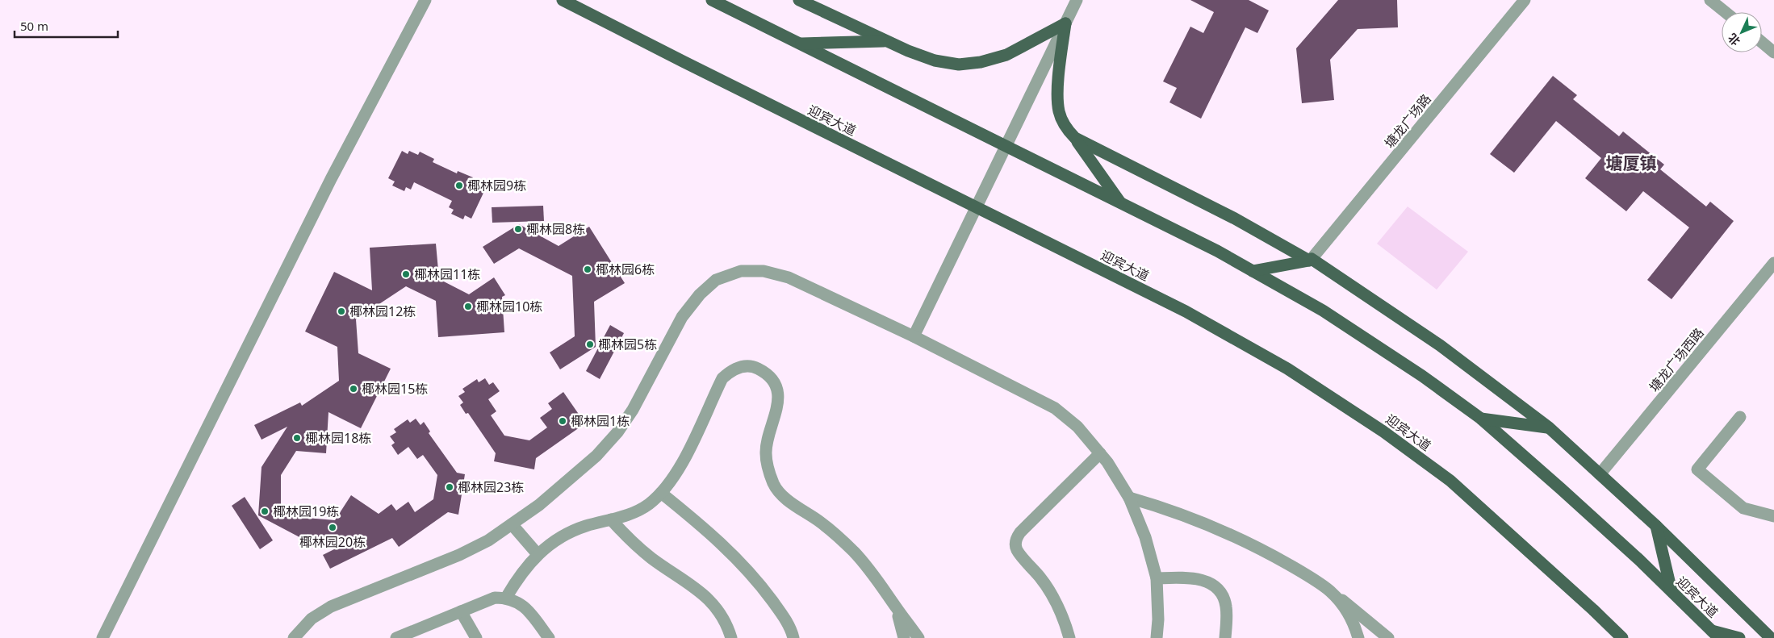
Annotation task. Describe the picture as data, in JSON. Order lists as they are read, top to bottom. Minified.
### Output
{"streets":{"main road":["迎宾大道"],"street":["塘龙广场路","塘龙广场西路"]},"districts":["塘厦镇"],"places":["椰林园9栋","椰林园8栋","椰林园6栋","椰林园11栋","椰林园10栋","椰林园12栋","椰林园5栋","椰林园15栋","椰林园1栋","椰林园18栋","椰林园23栋","椰林园19栋","椰林园20栋"],"scale_bar":"50 m","north":"bottom left"}
